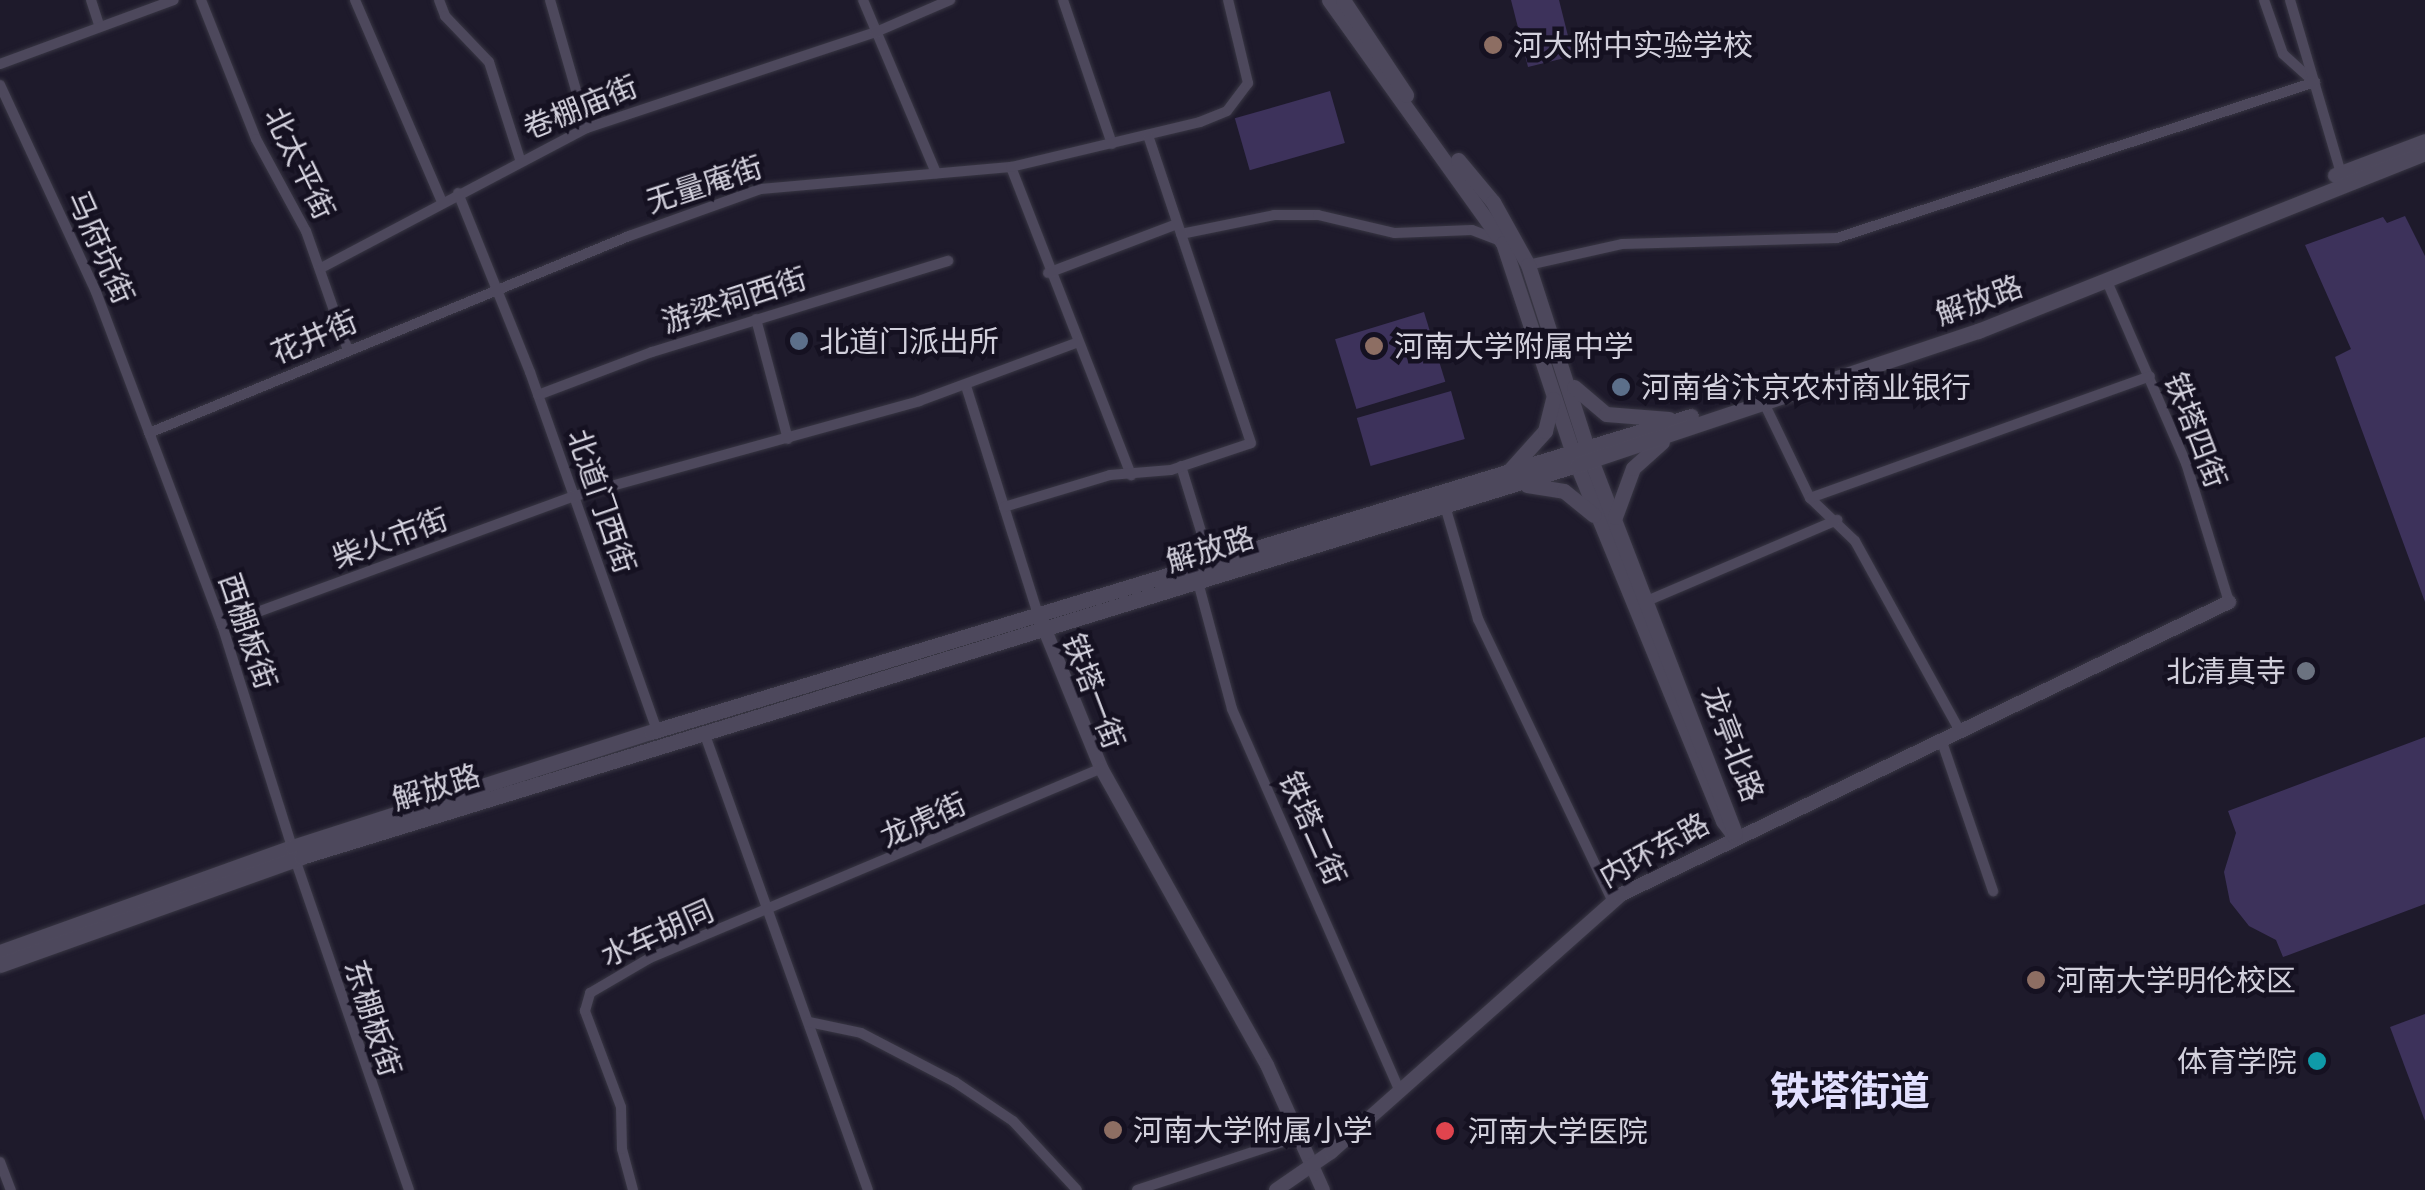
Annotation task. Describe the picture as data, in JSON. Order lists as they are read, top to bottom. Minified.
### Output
{"streets":{"main road":["解放路","龙亭北路"],"street":["卷棚庙街","北太平街","无量庵街","马府坑街","游梁祠西街","花井街","铁塔四街","北道门西街","柴火市街","西棚板街","铁塔一街","龙虎街","铁塔二街","内环东路","水车胡同","东棚板街"]},"crossings":[["卷棚庙街","北太平街"],["卷棚庙街","北道门西街"],["北太平街","花井街"],["无量庵街","花井街"],["无量庵街","北道门西街"],["马府坑街","花井街"],["马府坑街","西棚板街"],["游梁祠西街","北道门西街"],["解放路","铁塔四街"],["解放路","北道门西街"],["解放路","西棚板街"],["解放路","铁塔一街"],["解放路","龙亭北路"],["解放路","铁塔二街"],["解放路","东棚板街"],["花井街","北道门西街"],["花井街","西棚板街"],["铁塔四街","内环东路"],["北道门西街","柴火市街"],["柴火市街","西棚板街"],["西棚板街","东棚板街"],["铁塔一街","龙虎街"],["铁塔一街","内环东路"],["龙亭北路","内环东路"],["龙虎街","水车胡同"],["铁塔二街","内环东路"]],"districts":["铁塔街道"],"places":["河大附中实验学校","北道门派出所","河南大学附属中学","河南省汴京农村商业银行","北清真寺","河南大学明伦校区","体育学院","河南大学附属小学","河南大学医院"]}
